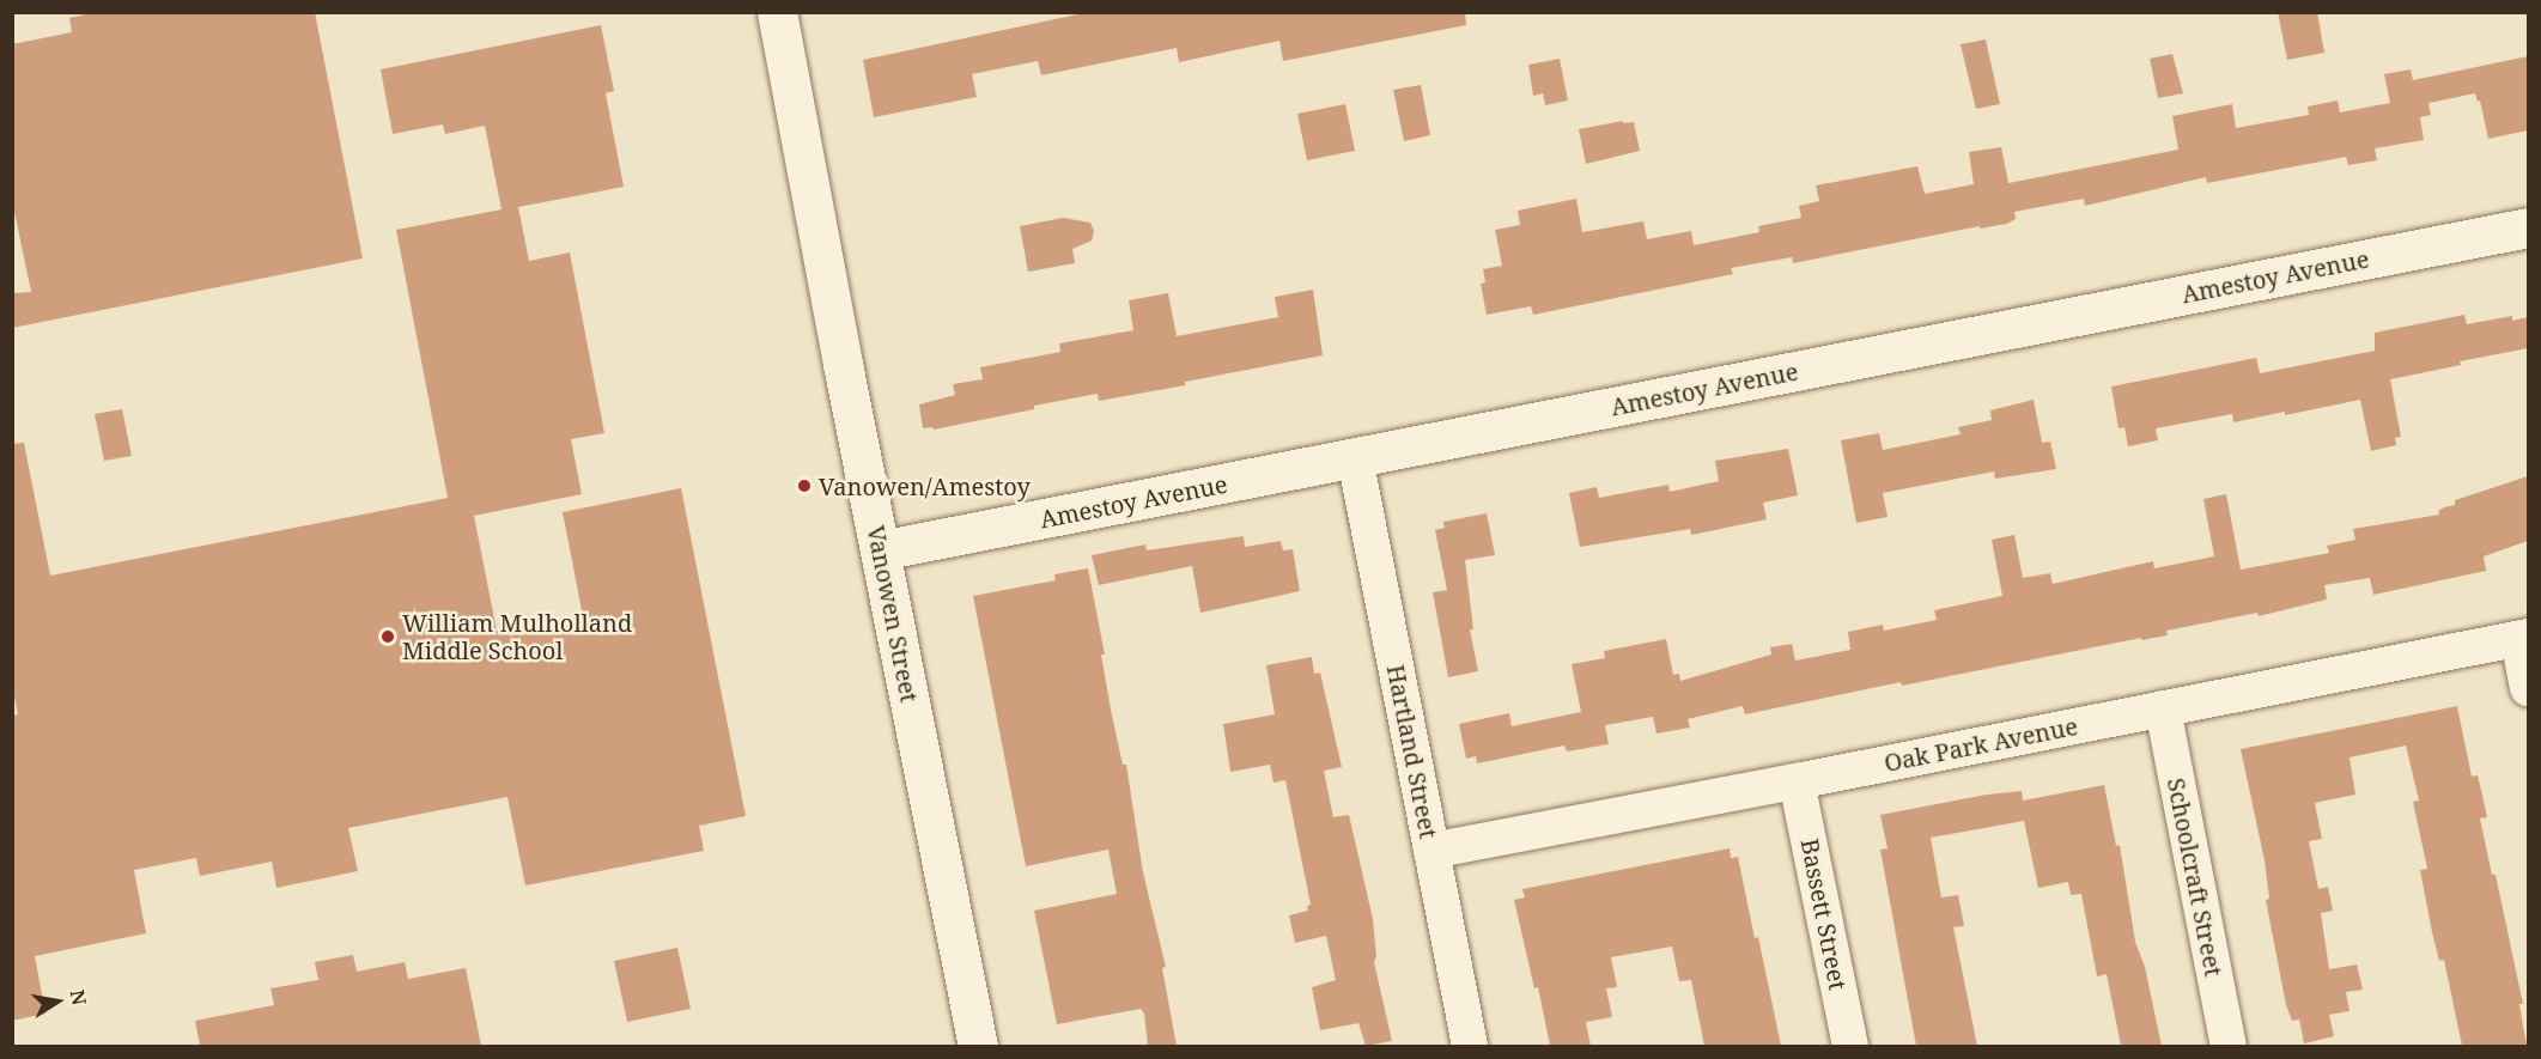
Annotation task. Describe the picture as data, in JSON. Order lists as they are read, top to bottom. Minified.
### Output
{"streets":{"street":["Amestoy Avenue","Vanowen Street","Oak Park Avenue","Hartland Street","Schoolcraft Street","Bassett Street"]},"crossings":[["Amestoy Avenue","Vanowen Street"],["Amestoy Avenue","Hartland Street"],["Oak Park Avenue","Hartland Street"],["Oak Park Avenue","Schoolcraft Street"],["Oak Park Avenue","Bassett Street"]],"places":["Vanowen/Amestoy","William Mulholland Middle School"],"north":"right"}
